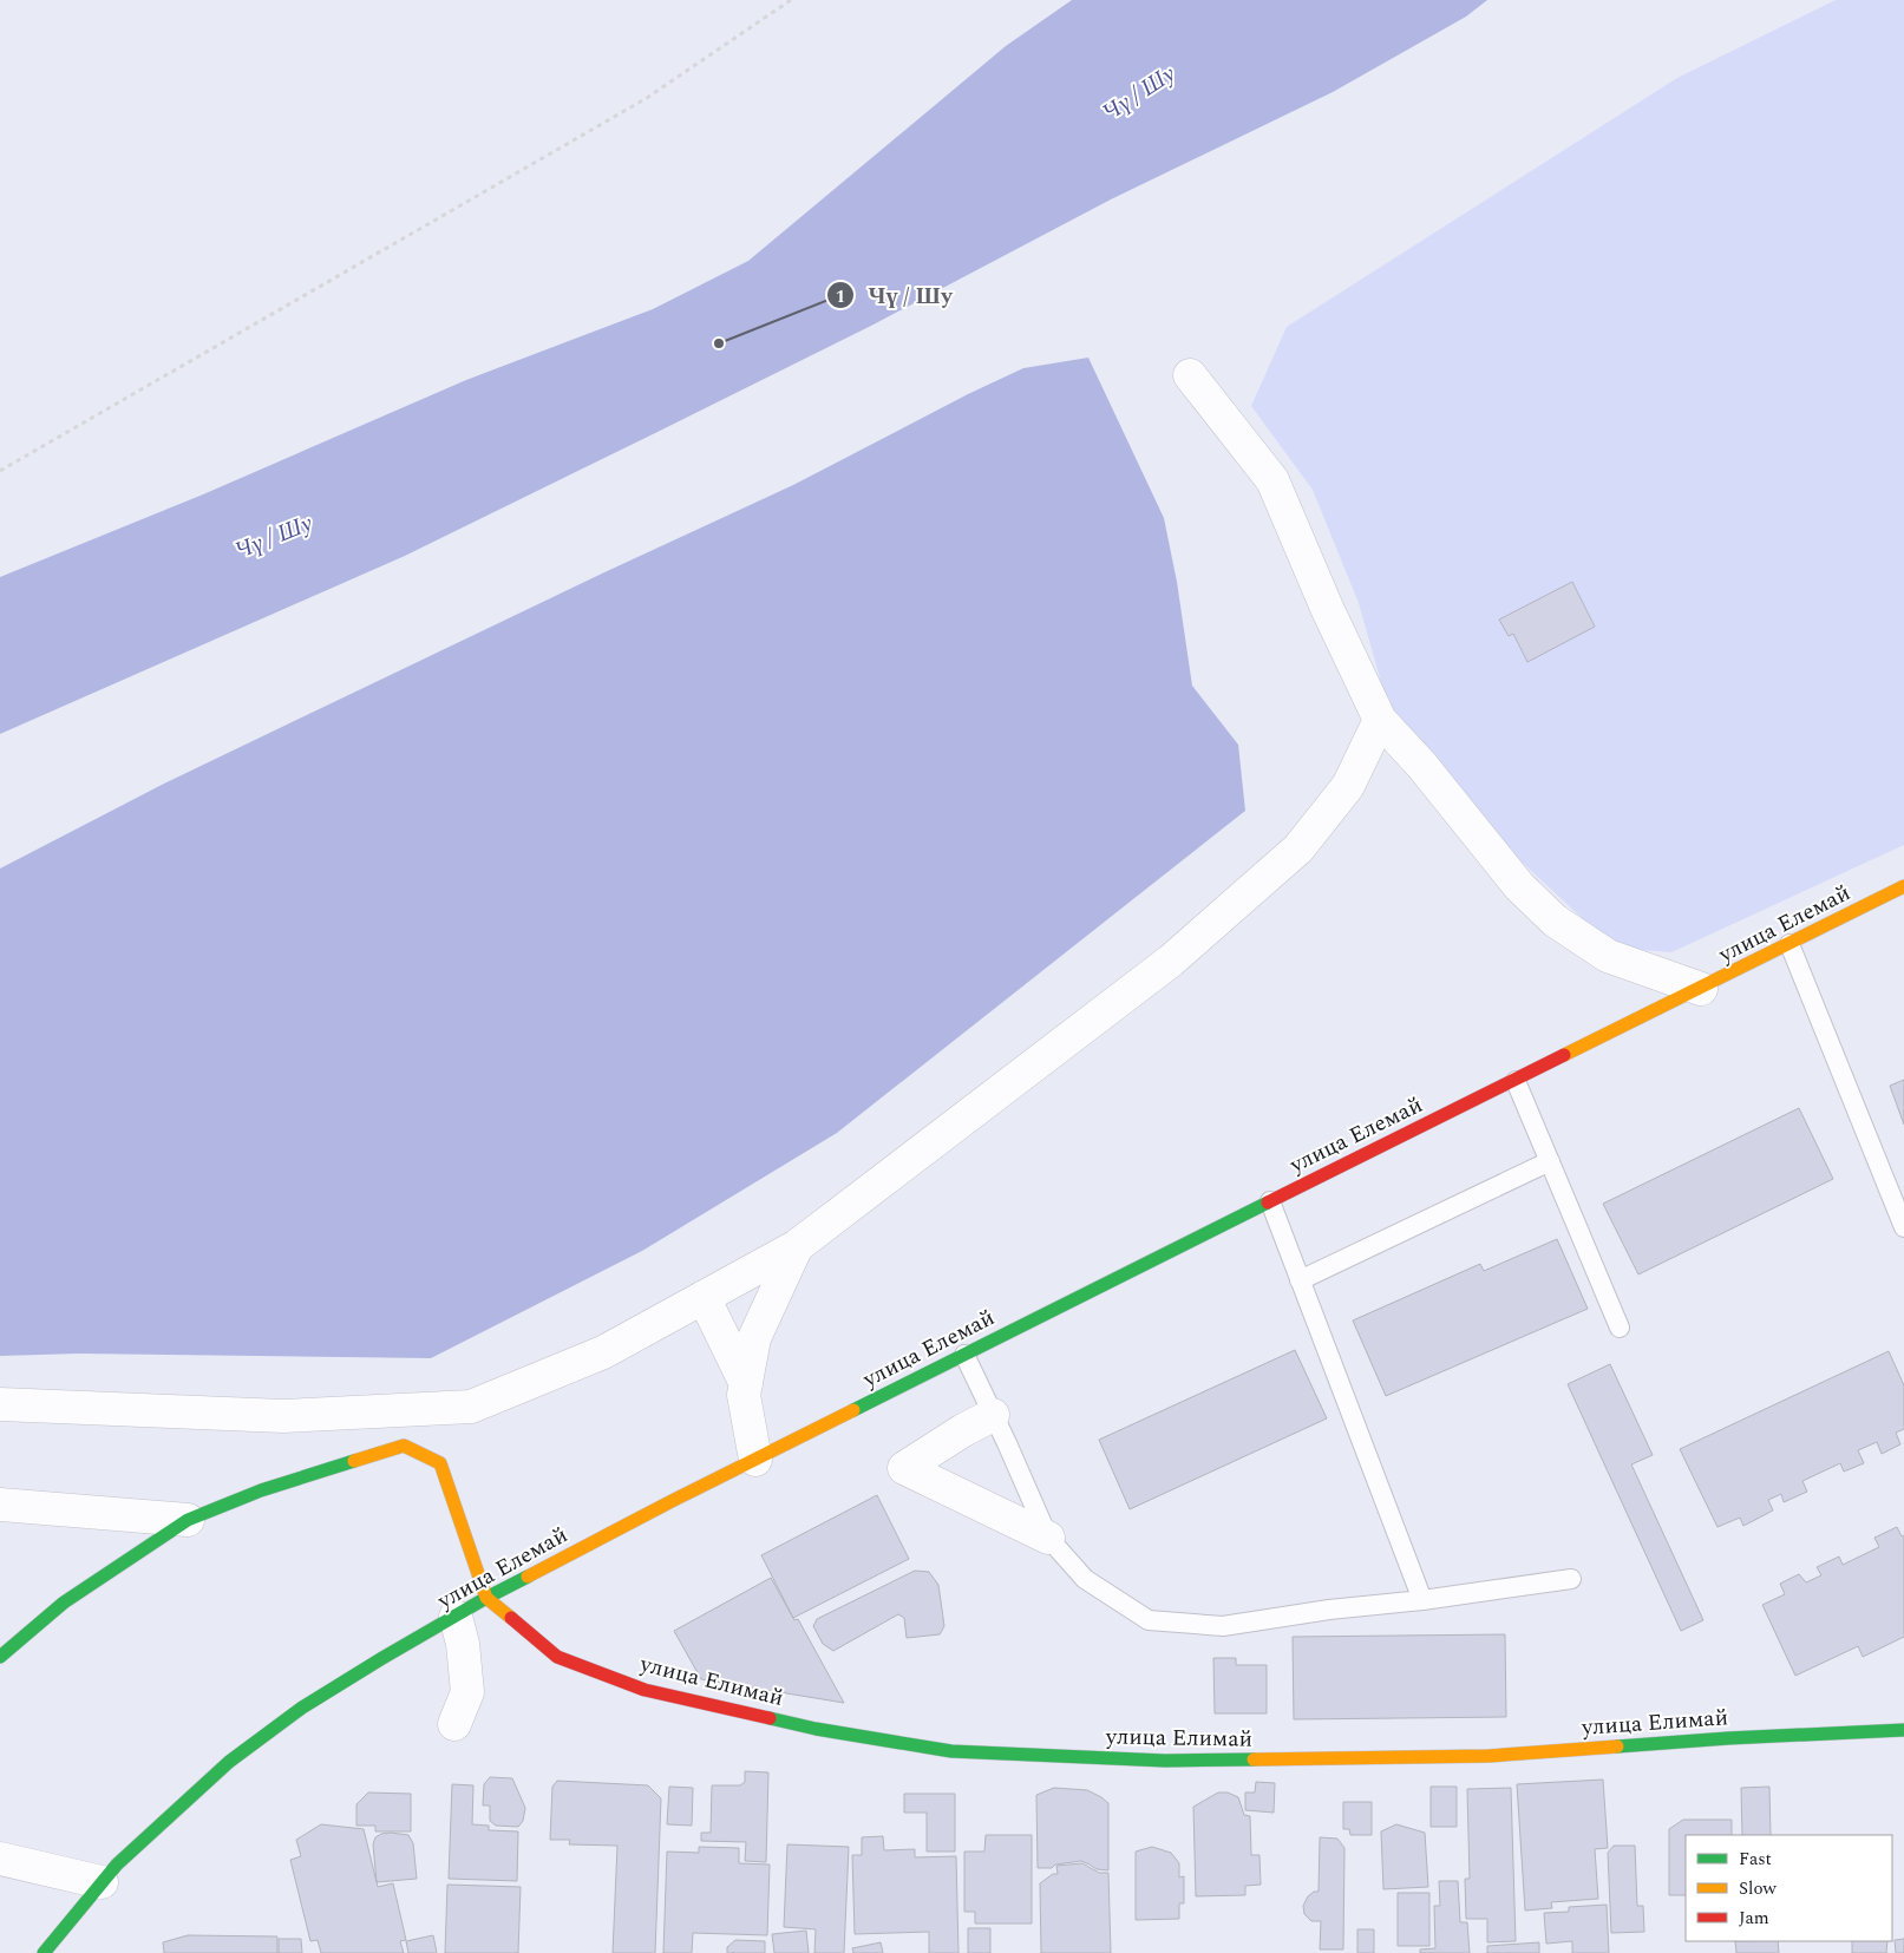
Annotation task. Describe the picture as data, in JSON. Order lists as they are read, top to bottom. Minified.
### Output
{"streets":{"street":["улица Елемай","улица Елимай"]},"crossings":[["улица Елемай","улица Елимай"]],"water":["Чү / Шу"],"places":["Чү / Шу"],"legend":["Fast","Slow","Jam"]}
